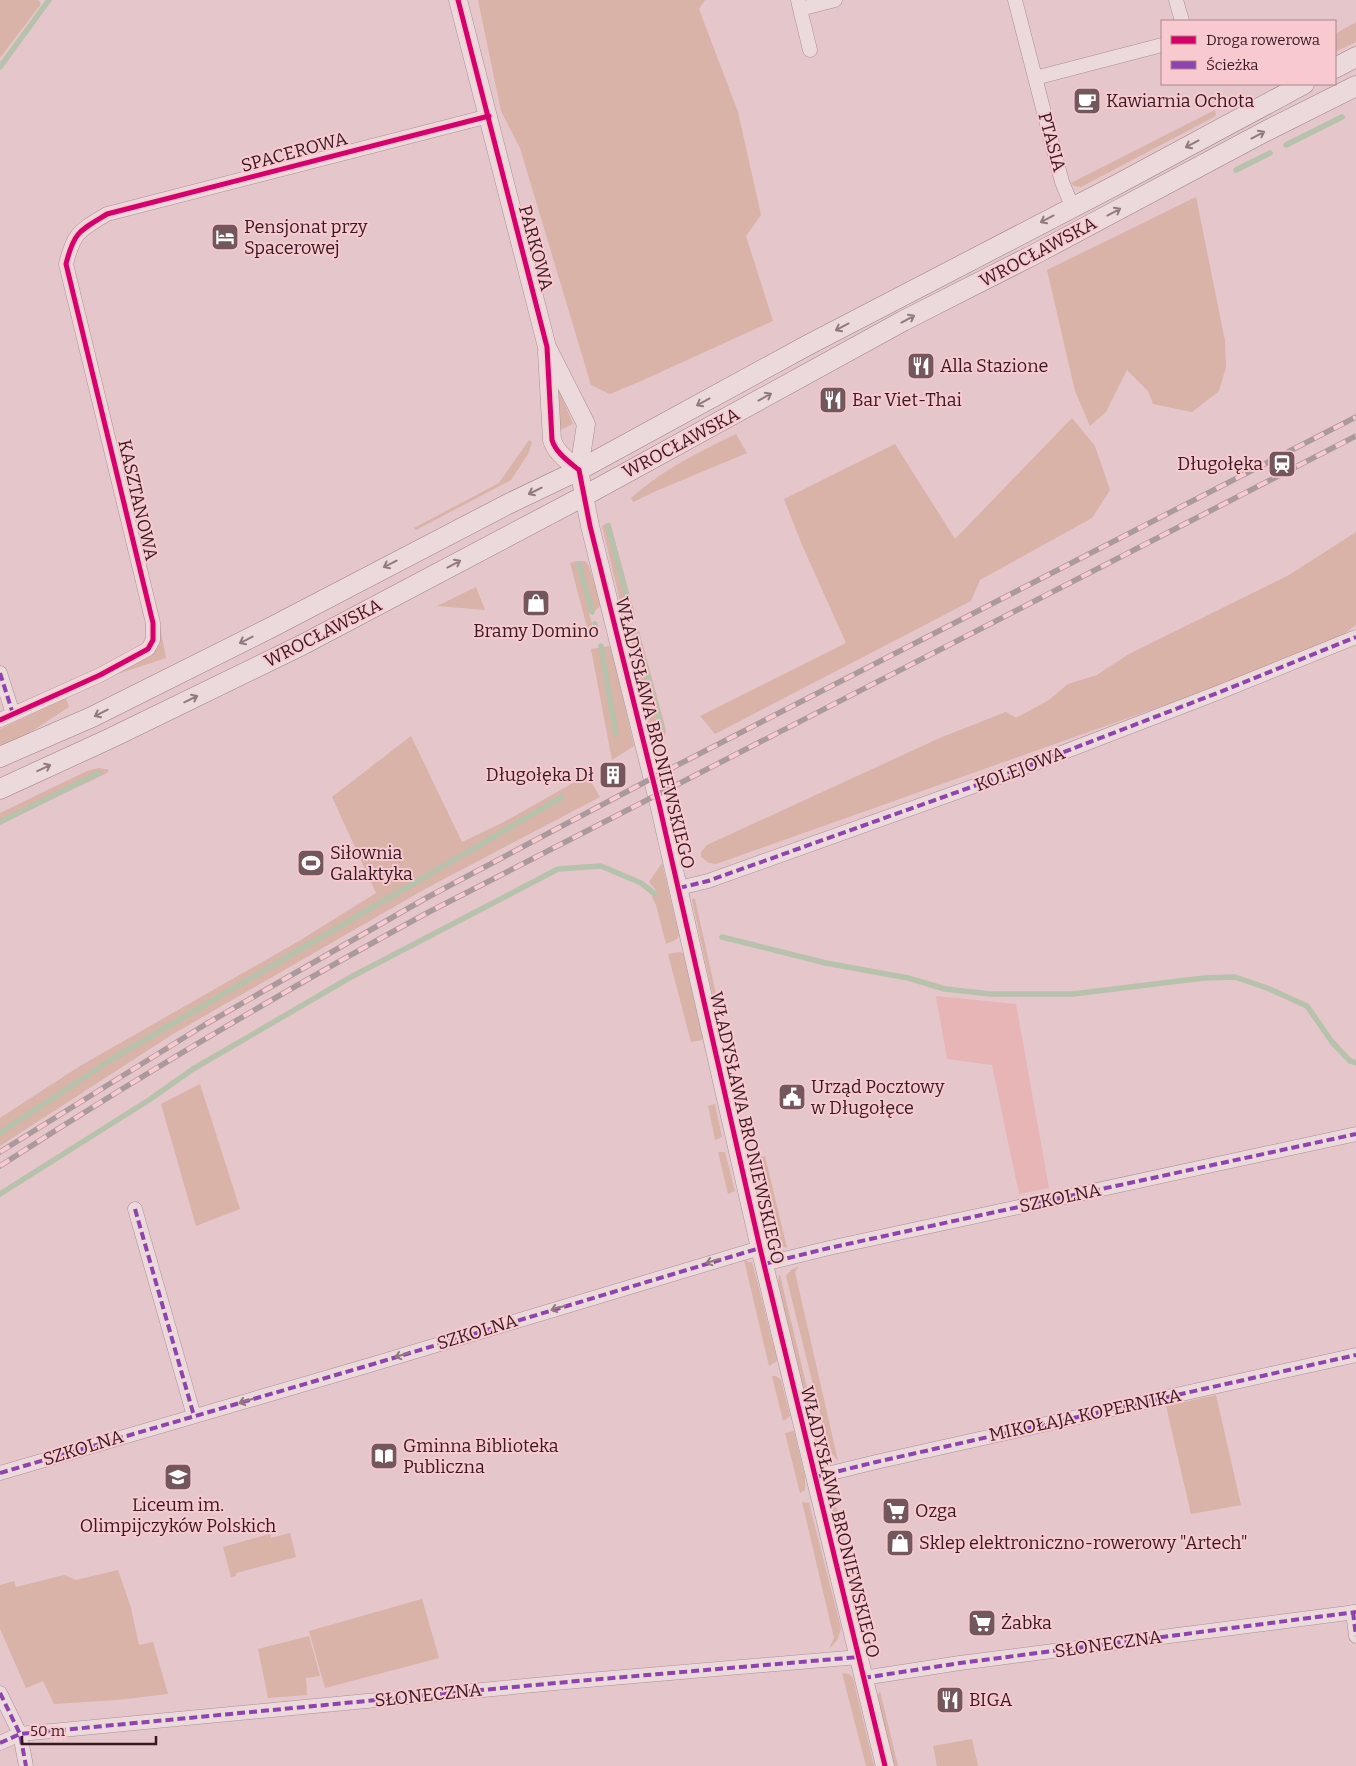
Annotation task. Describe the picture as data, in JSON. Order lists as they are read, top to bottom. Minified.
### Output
{"streets":{"main road":["WROCŁAWSKA"],"street":["PTASIA","SPACEROWA","PARKOWA","KASZTANOWA","WŁADYSŁAWA BRONIEWSKIEGO","KOLEJOWA","SZKOLNA","MIKOŁAJA KOPERNIKA","SŁONECZNA"]},"crossings":[["PTASIA","WROCŁAWSKA"],["SPACEROWA","PARKOWA"],["SPACEROWA","KASZTANOWA"],["PARKOWA","WROCŁAWSKA"],["PARKOWA","WŁADYSŁAWA BRONIEWSKIEGO"],["WROCŁAWSKA","WŁADYSŁAWA BRONIEWSKIEGO"],["WŁADYSŁAWA BRONIEWSKIEGO","KOLEJOWA"],["WŁADYSŁAWA BRONIEWSKIEGO","SZKOLNA"],["WŁADYSŁAWA BRONIEWSKIEGO","MIKOŁAJA KOPERNIKA"],["WŁADYSŁAWA BRONIEWSKIEGO","SŁONECZNA"]],"one_way":["SZKOLNA"],"places":{"cafe":["Kawiarnia Ochota"],"hotel":["Pensjonat przy Spacerowej"],"restaurant":["Alla Stazione","Bar Viet-Thai","BIGA"],"station":["Długołęka"],"shop":["Bramy Domino","Sklep elektroniczno-rowerowy \"Artech\""],"building":["Długołęka Dł"],"sports":["Siłownia Galaktyka"],"public building":["Urząd Pocztowy w Długołęce"],"library":["Gminna Biblioteka Publiczna"],"school or university":["Liceum im. Olimpijczyków Polskich"],"supermarket":["Ozga","Żabka"]},"legend":["Droga rowerowa","Ścieżka"],"scale_bar":"50 m"}
